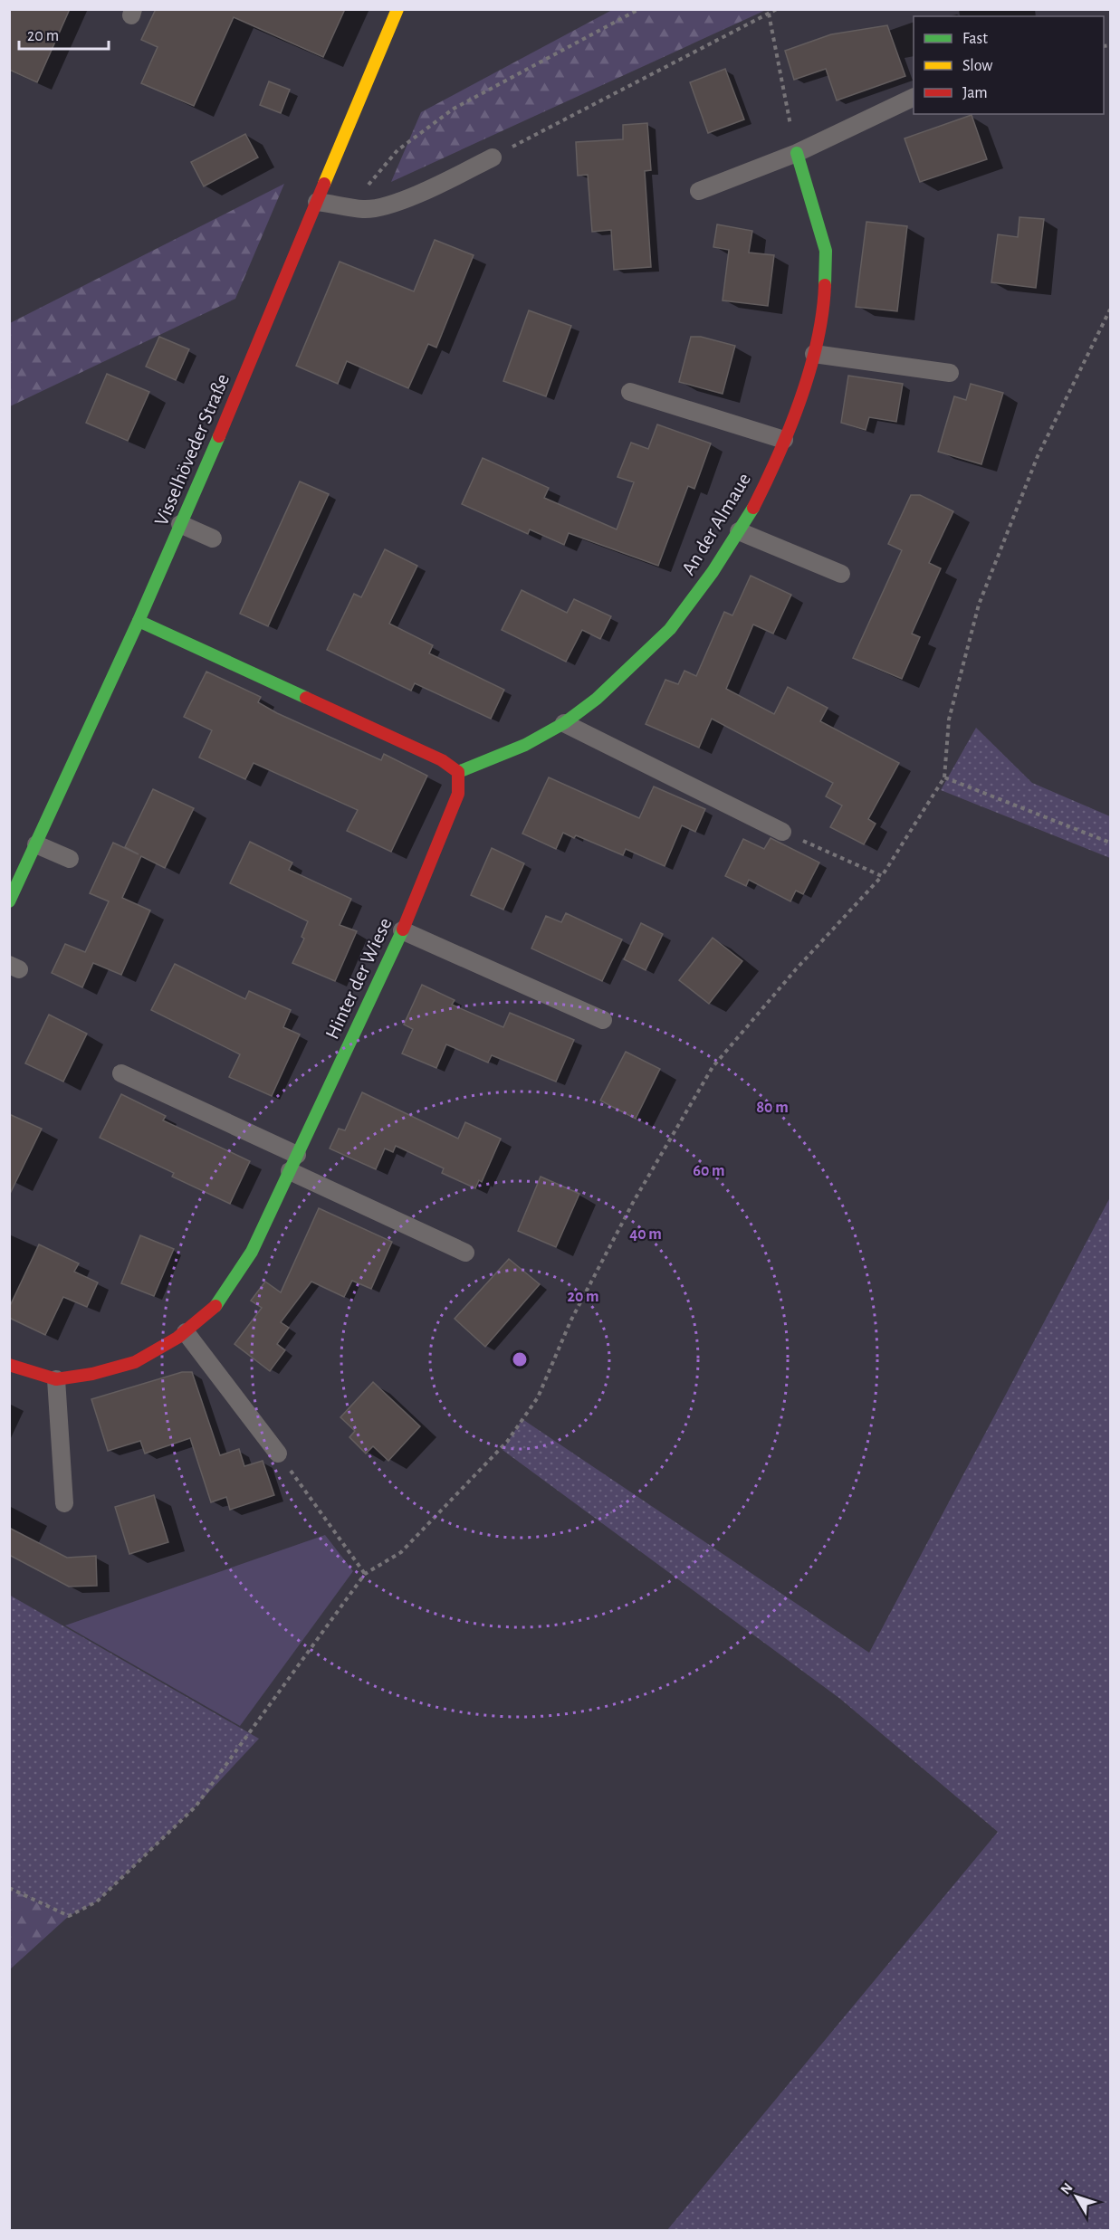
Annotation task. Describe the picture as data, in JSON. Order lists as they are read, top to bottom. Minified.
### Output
{"streets":{"street":["Visselhöveder Straße","An der Almaue","Hinter der Wiese"]},"crossings":[["An der Almaue","Hinter der Wiese"]],"legend":["Fast","Slow","Jam"],"scale_bar":"20 m","north":"top left","rings":["80 m","60 m","40 m","20 m"]}
